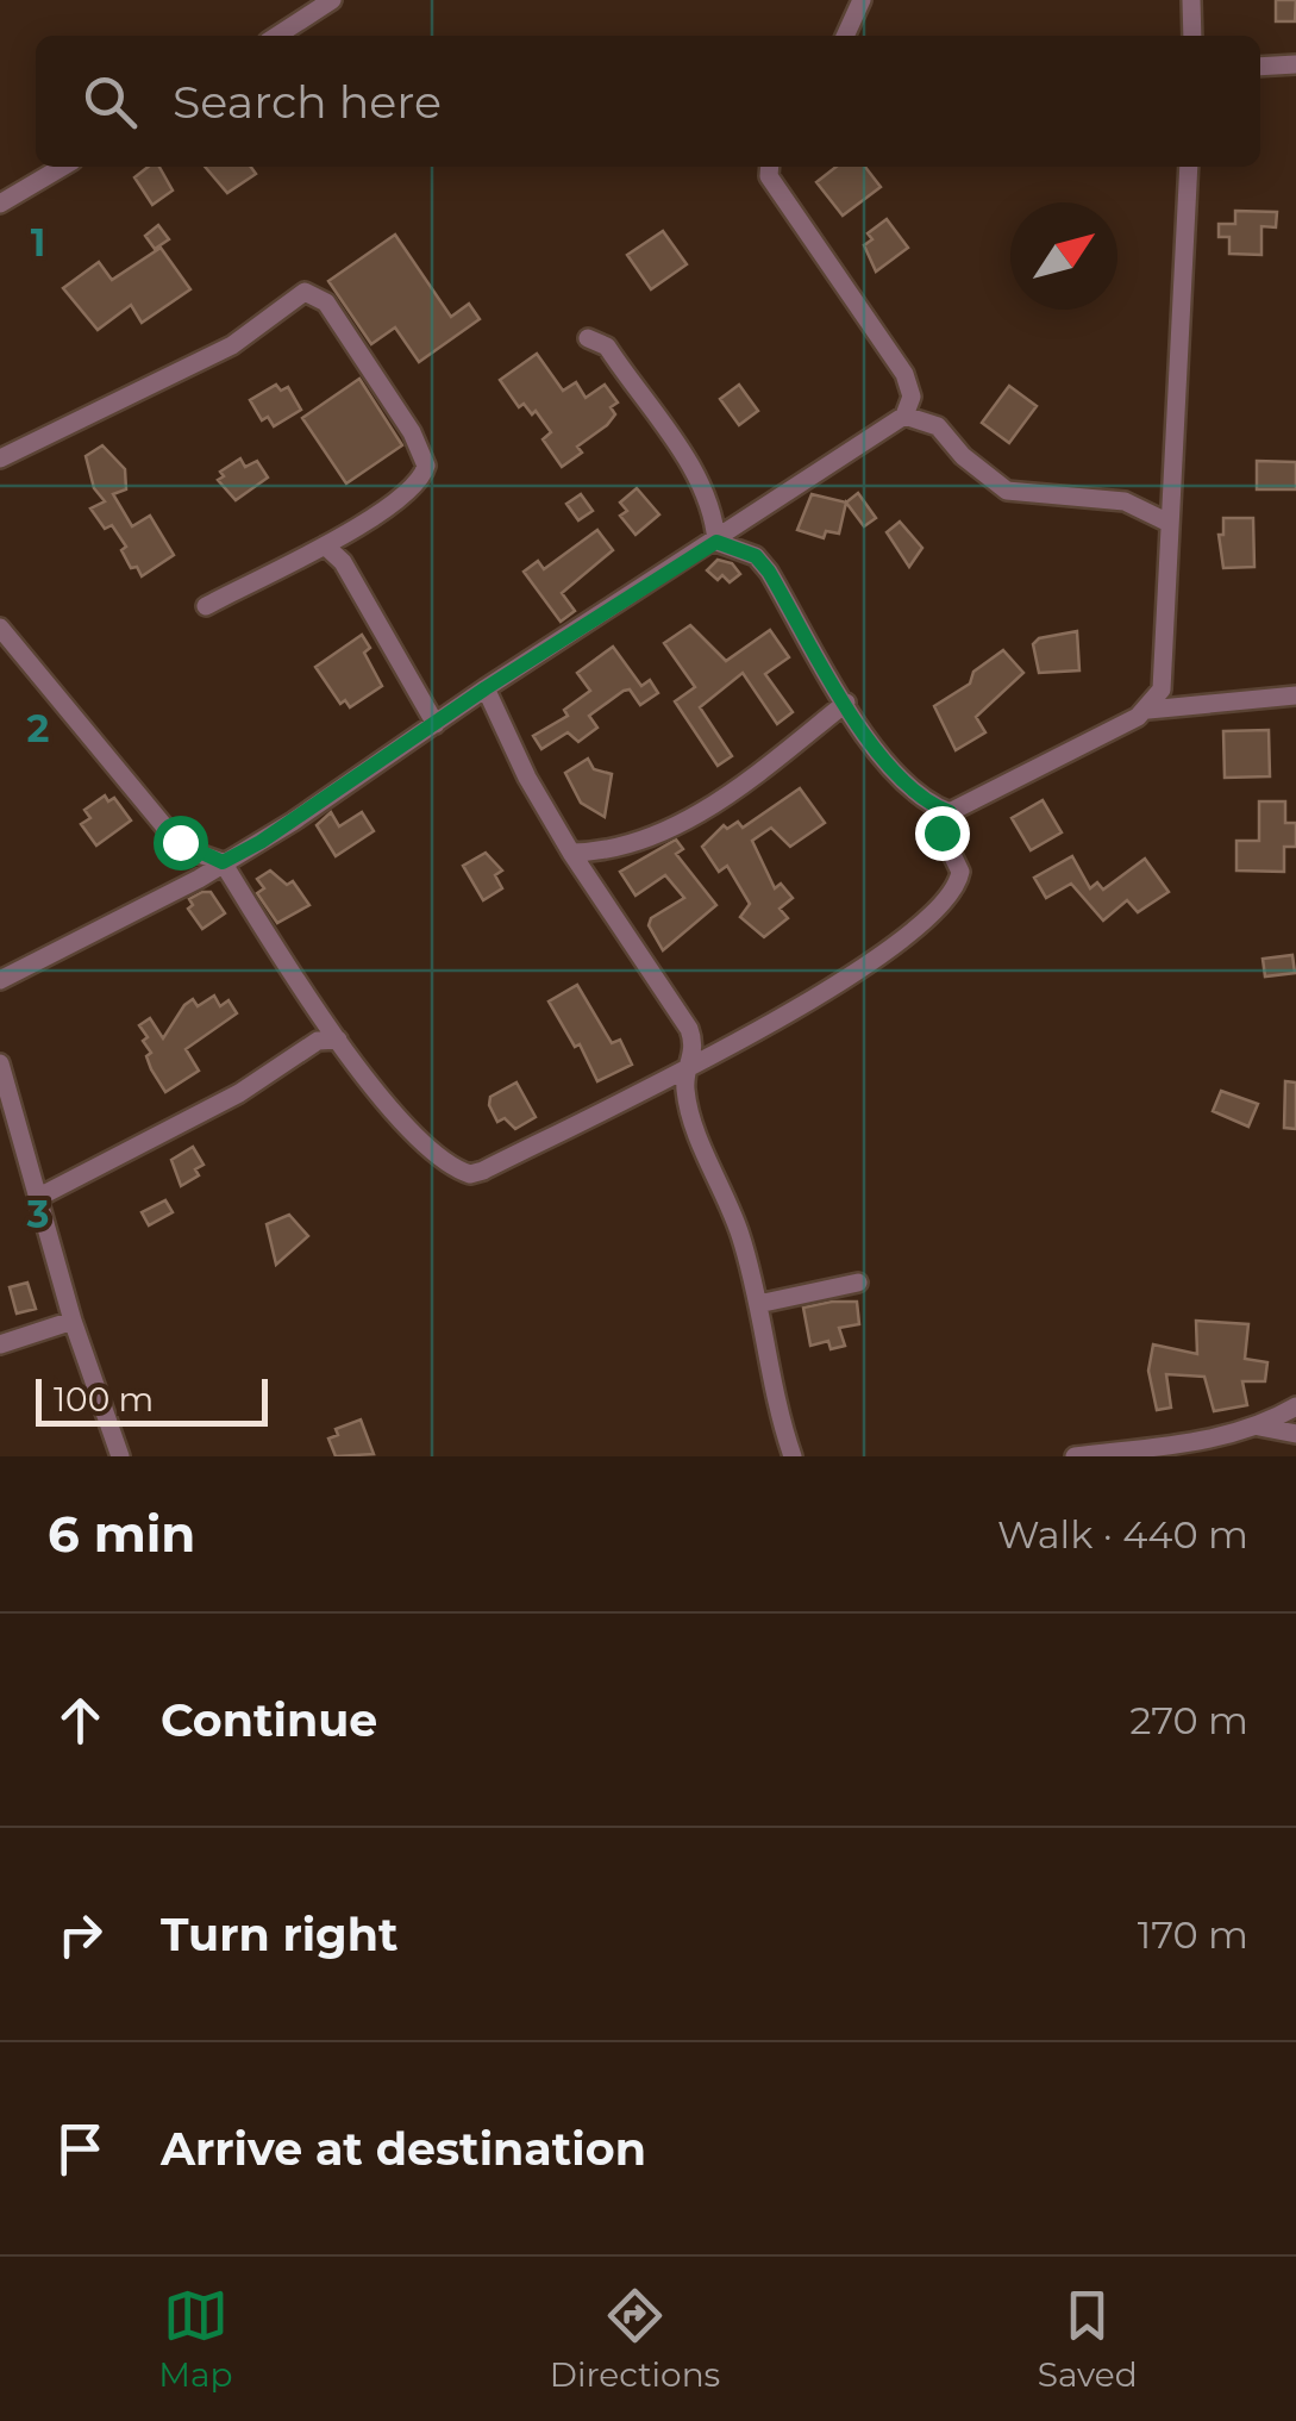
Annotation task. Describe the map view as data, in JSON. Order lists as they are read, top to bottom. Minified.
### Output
{"scale_bar":"100 m","north":"top right","page":{"search":"Search here","scale":"100 m","heading":["6 min","Walk · 440 m"],"list":[["Continue","270 m"],["Turn right","170 m"],"Arrive at destination"],"nav":["Map","Directions","Saved"]},"grid":{"rows":["1","2","3"]}}
